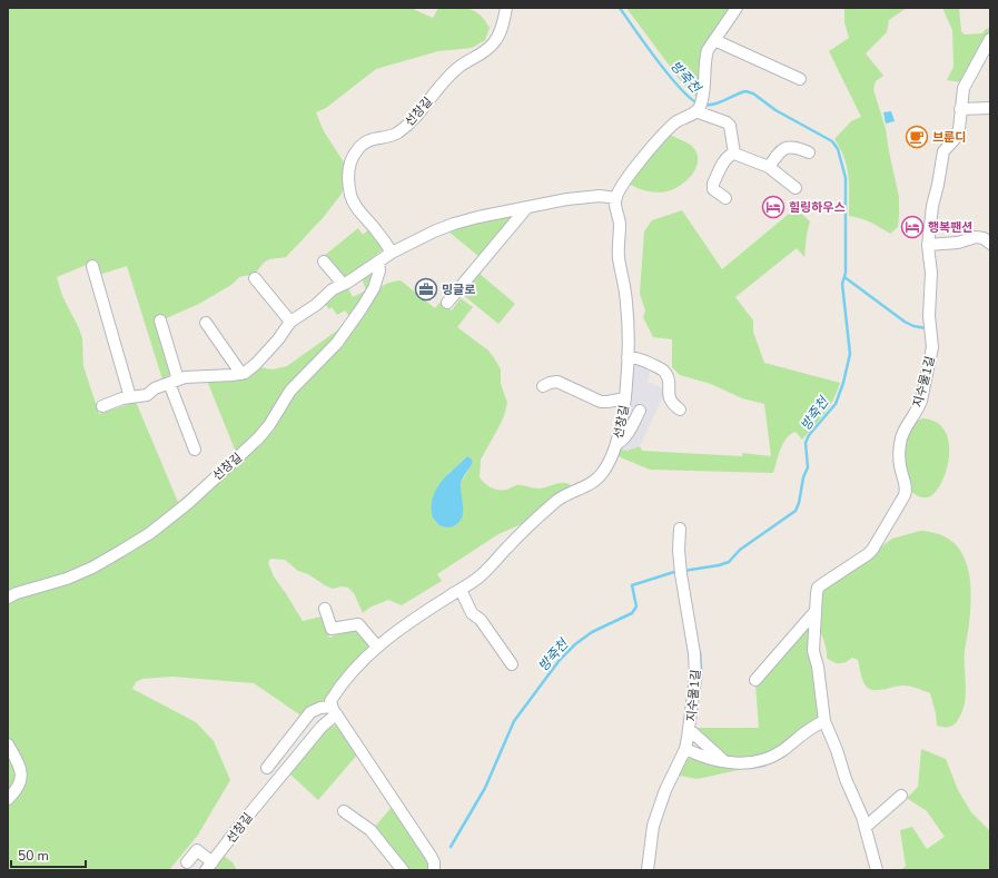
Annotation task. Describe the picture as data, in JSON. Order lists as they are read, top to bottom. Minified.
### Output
{"streets":{"lane":["선창길","지수물1길"]},"water":["방죽천"],"places":{"cafe":["브룬디"],"hotel":["힐링하우스","행복팬션"],"office":["밍글로"]},"scale_bar":"50 m"}
